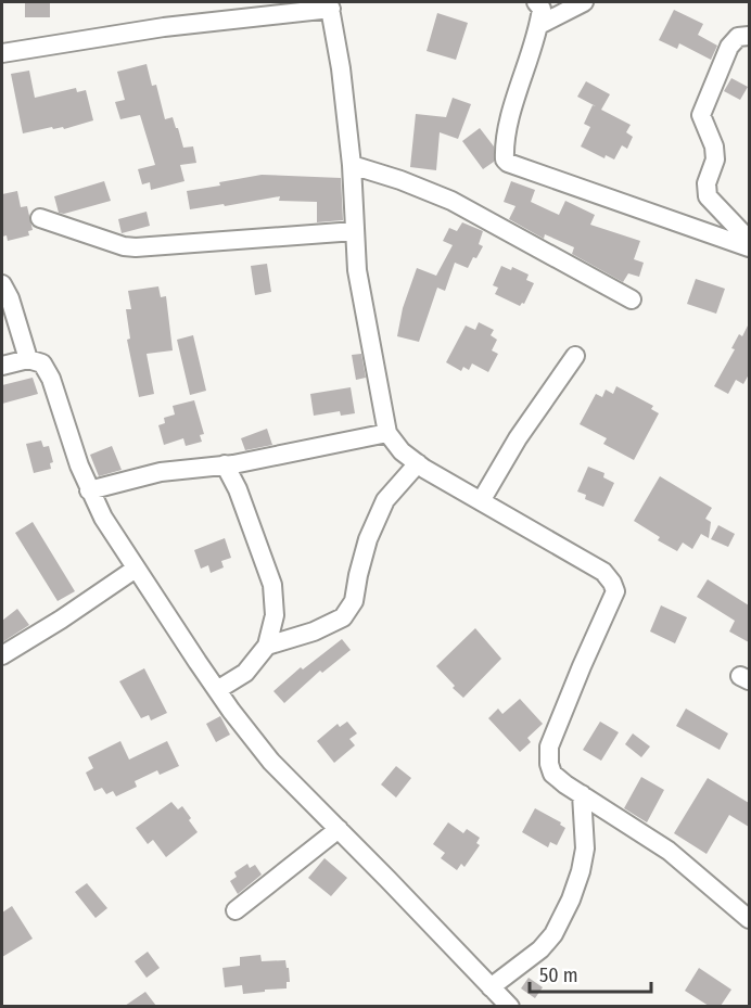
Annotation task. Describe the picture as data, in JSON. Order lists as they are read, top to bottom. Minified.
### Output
{"scale_bar":"50 m"}
